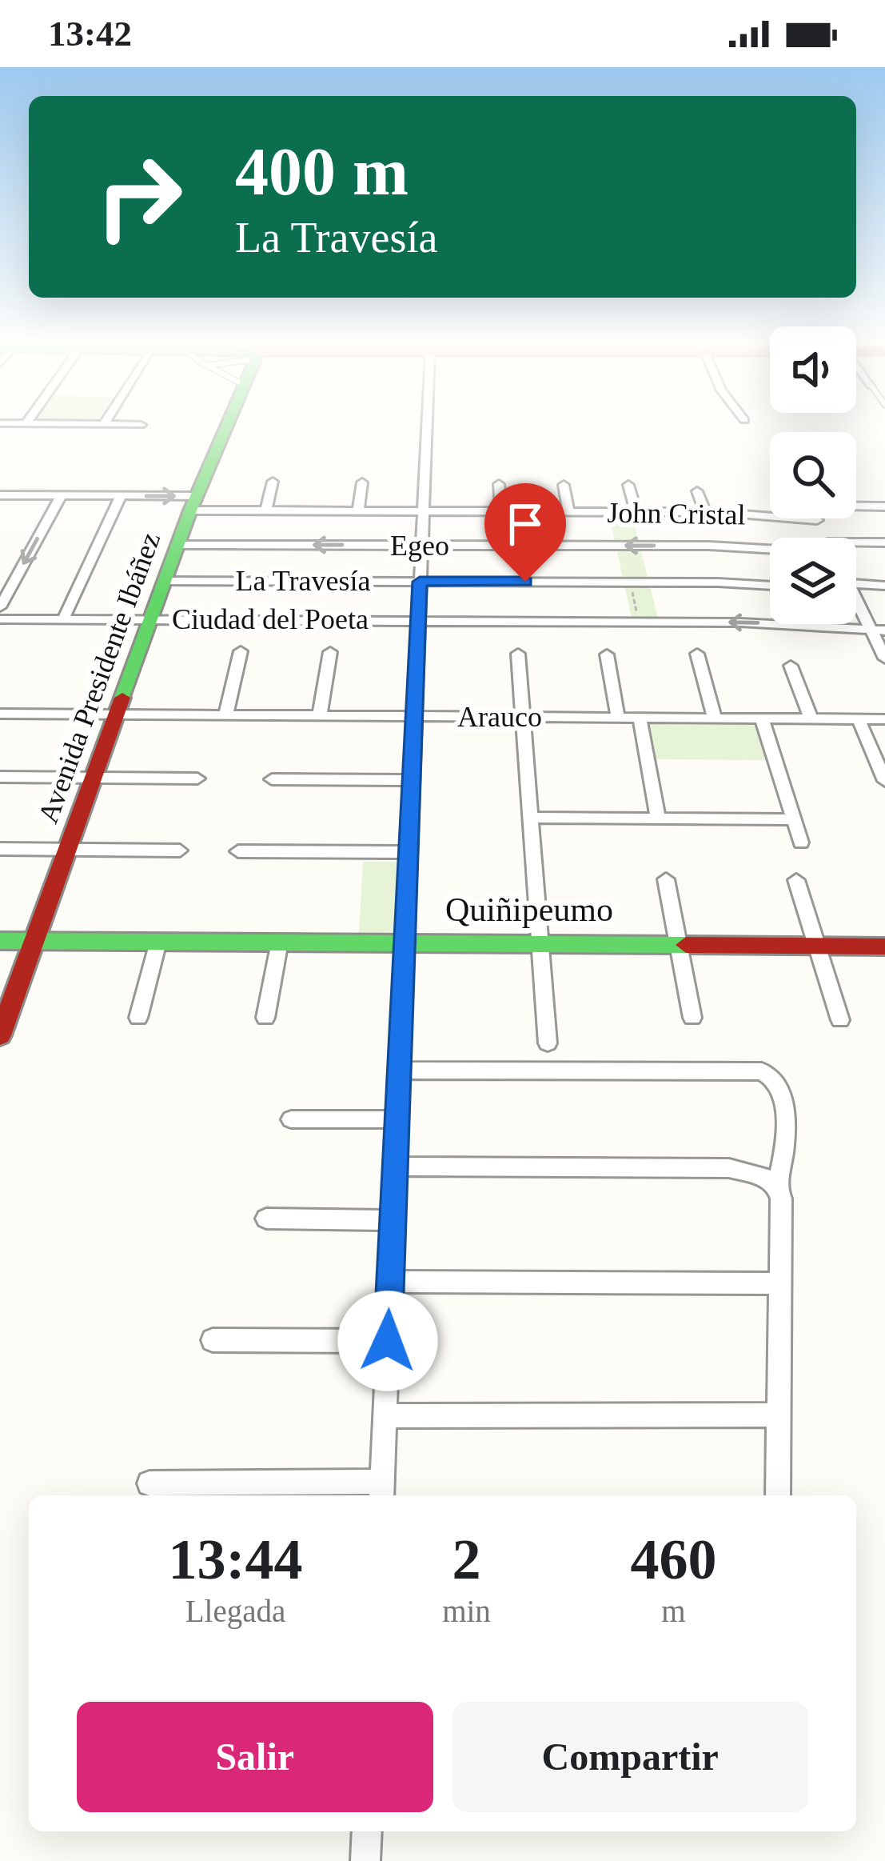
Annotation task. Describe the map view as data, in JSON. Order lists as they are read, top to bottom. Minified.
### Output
{"streets":{"street":["John Cristal","Egeo","La Travesía","Ciudad del Poeta","Avenida Presidente Ibáñez","Arauco","Quiñipeumo"]},"crossings":[["John Cristal","Avenida Presidente Ibáñez"],["Egeo","Avenida Presidente Ibáñez"],["La Travesía","Avenida Presidente Ibáñez"],["Ciudad del Poeta","Avenida Presidente Ibáñez"],["Avenida Presidente Ibáñez","Arauco"],["Avenida Presidente Ibáñez","Quiñipeumo"]],"one_way":["Egeo"],"page":{"status":"13:42","turn":["400 m","La Travesía"],"eta":["13:44","Llegada","2","min","460","m"],"buttons":["Salir","Compartir"]}}
